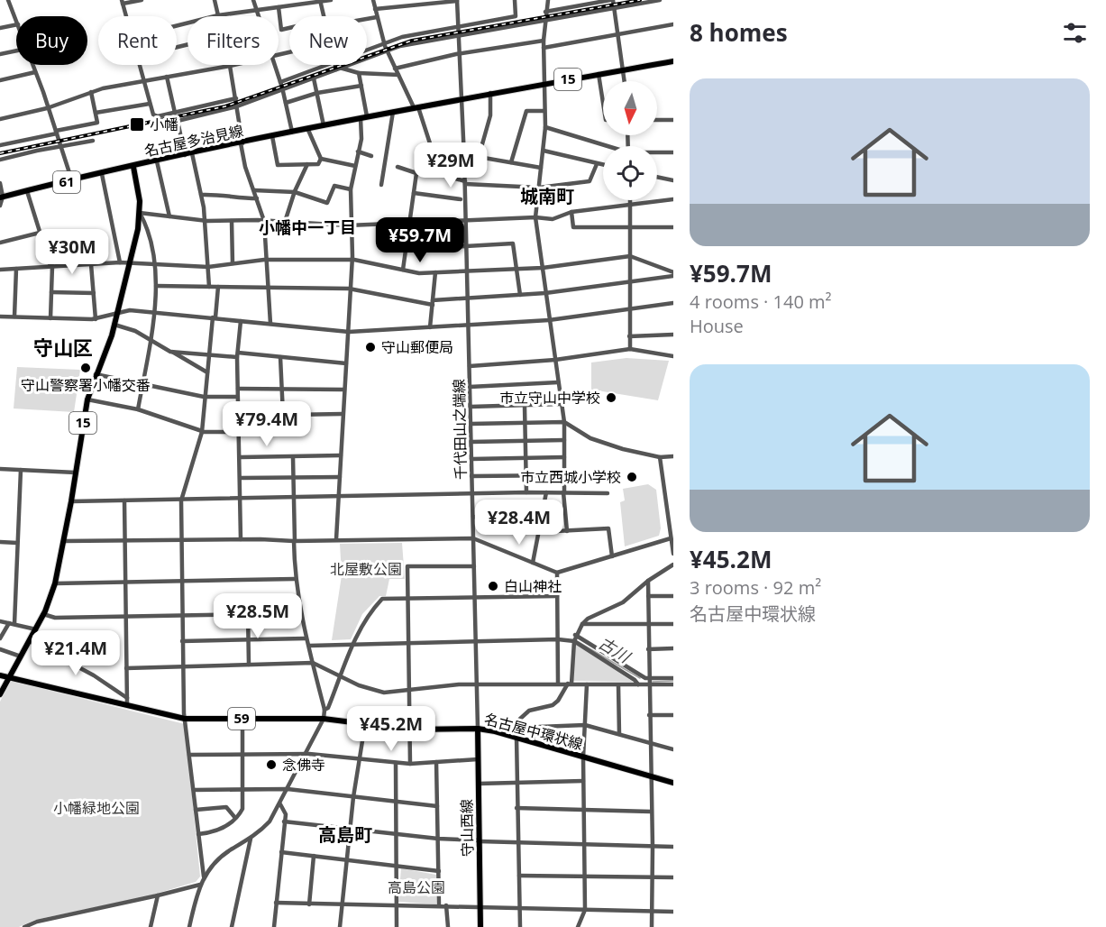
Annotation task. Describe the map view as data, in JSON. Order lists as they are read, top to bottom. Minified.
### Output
{"streets":{"main road":["15","名古屋多治見線","61","59","名古屋中環状線","守山西線"],"street":["千代田山之端線"]},"crossings":[["名古屋多治見線","61"],["名古屋多治見線","千代田山之端線"],["名古屋多治見線","名古屋中環状線"],["千代田山之端線","名古屋中環状線"],["千代田山之端線","守山西線"],["名古屋中環状線","守山西線"]],"districts":["城南町","小幡中一丁目","守山区","高島町"],"water":["古川"],"parks":["北屋敷公園","小幡緑地公園","高島公園"],"places":{"transit":["小幡"],"other":["守山郵便局","守山警察署小幡交番","市立守山中学校","市立西城小学校","白山神社","念佛寺"]},"north":"bottom","page":{"heading":"8 homes","chip":["Buy","Rent","Filters","New"],"list":[{"name":"¥59.7M","note":"4 rooms · 140 m² · House"},{"name":"¥45.2M","note":"3 rooms · 92 m² · 名古屋中環状線"}],"price":["¥29M","¥59.7M","¥30M","¥79.4M","¥28.4M","¥28.5M","¥21.4M","¥45.2M"]}}
